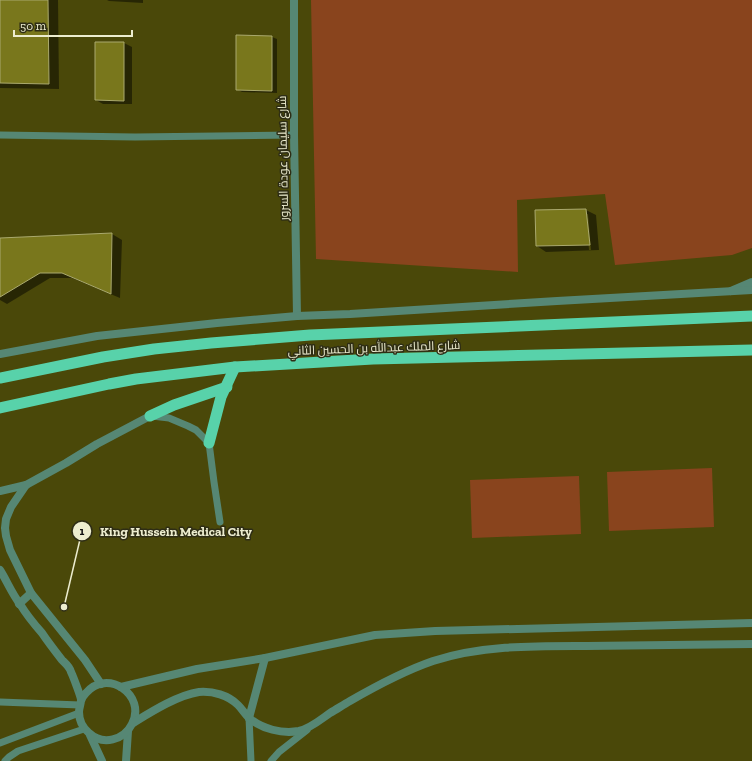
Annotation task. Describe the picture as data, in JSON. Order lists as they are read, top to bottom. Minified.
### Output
{"streets":{"highway":["شارع الملك عبدالله بن الحسين الثاني"],"street":["شارع سليمان عودة السرور"]},"places":["King Hussein Medical City"],"scale_bar":"50 m"}
